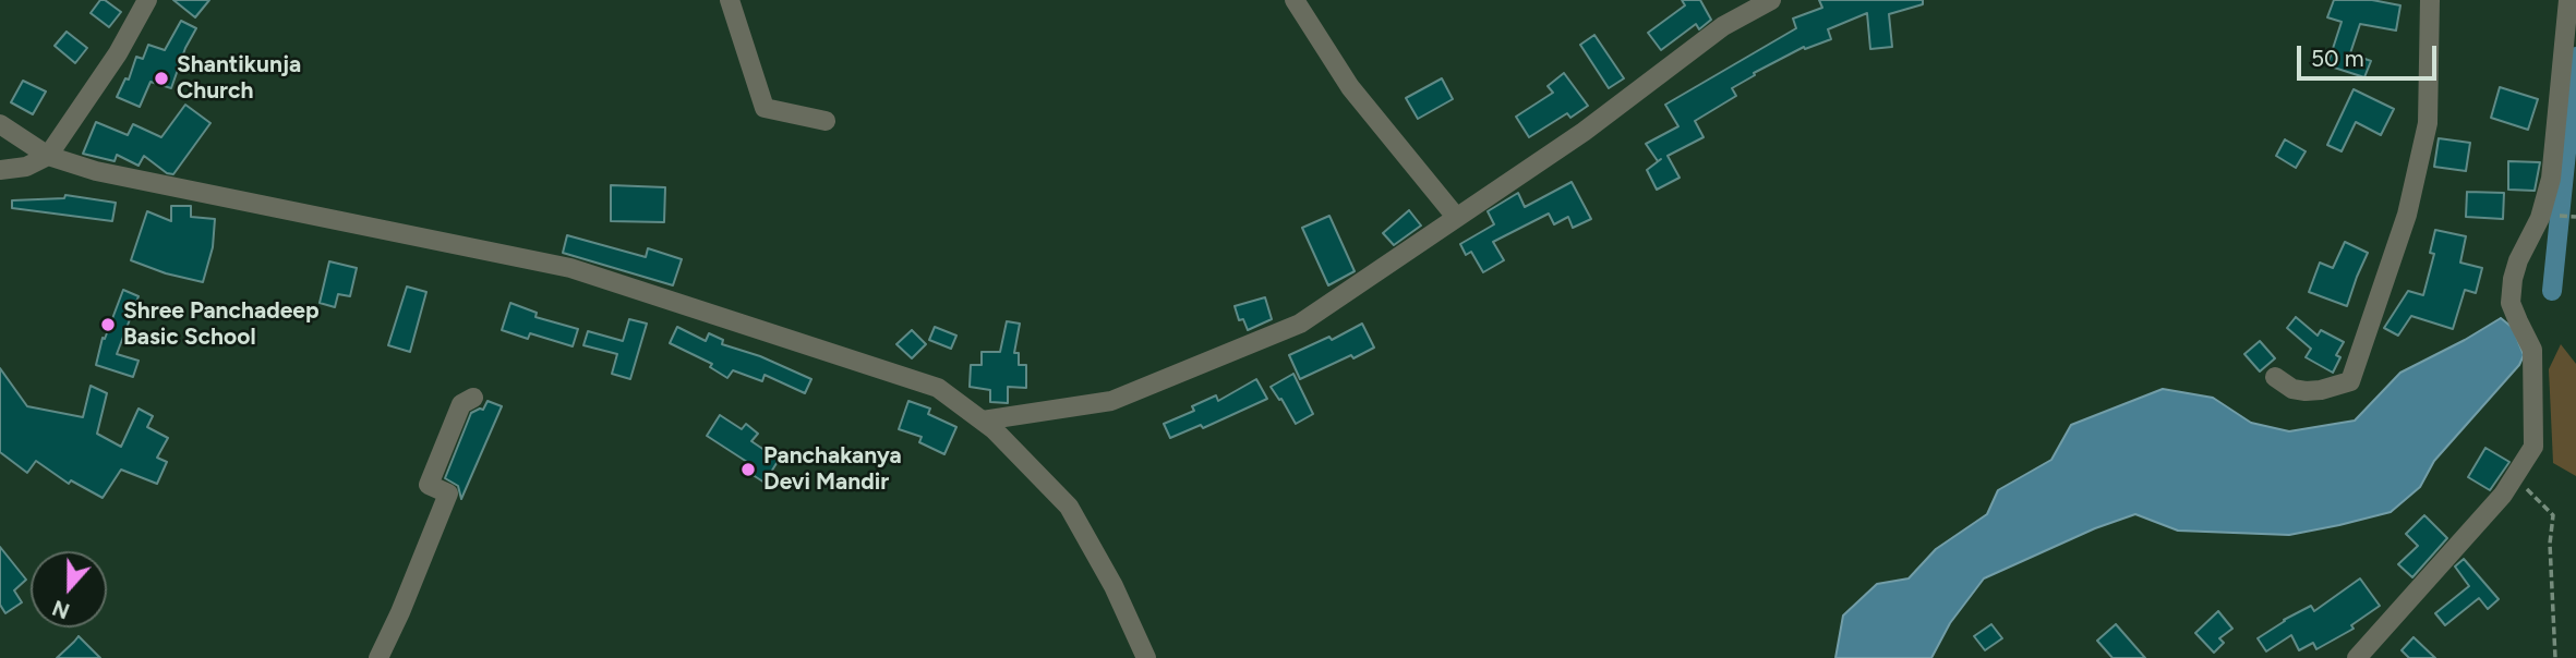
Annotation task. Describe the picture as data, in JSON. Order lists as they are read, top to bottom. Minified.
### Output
{"places":["Shantikunja Church","Shree Panchadeep Basic School","Panchakanya Devi Mandir"],"scale_bar":"50 m","north":"bottom"}
